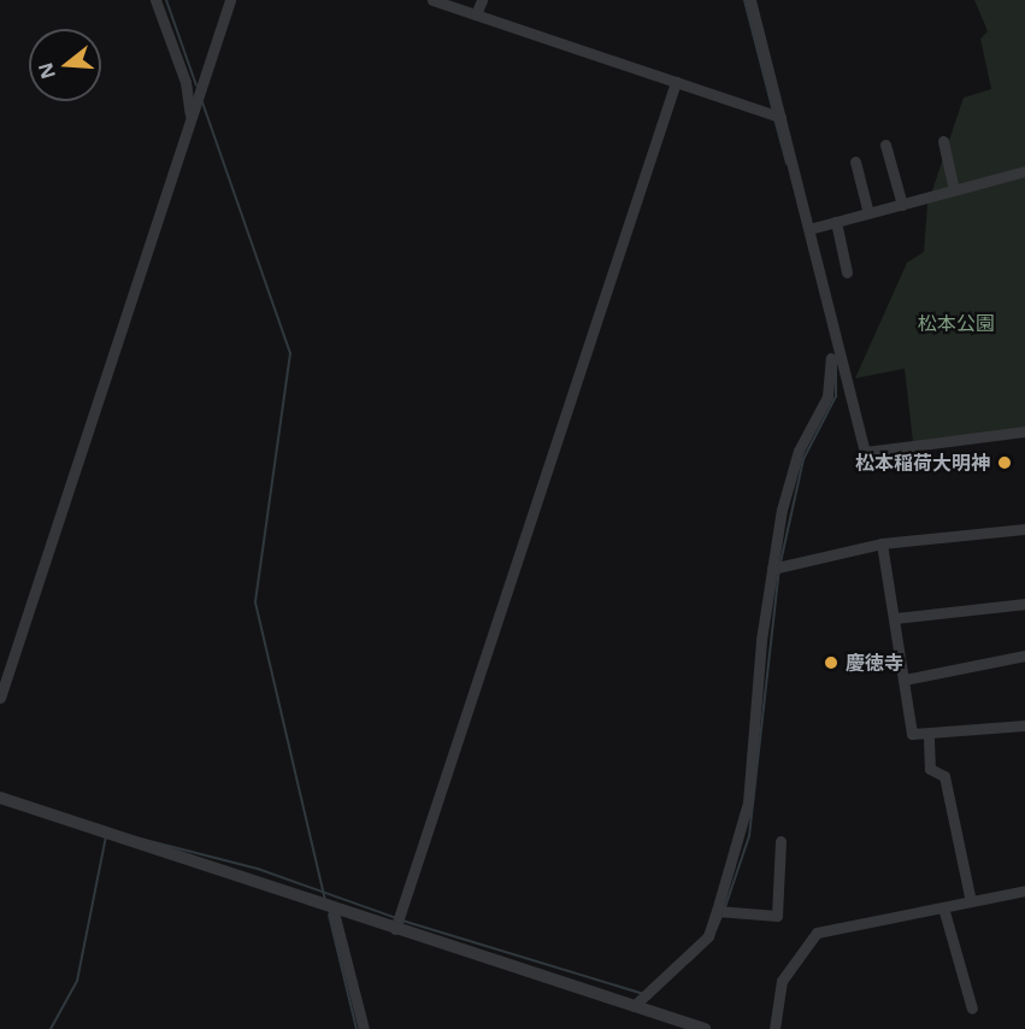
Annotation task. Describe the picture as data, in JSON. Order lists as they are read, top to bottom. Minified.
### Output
{"parks":["松本公園"],"places":["松本稲荷大明神","慶徳寺"],"north":"left"}
